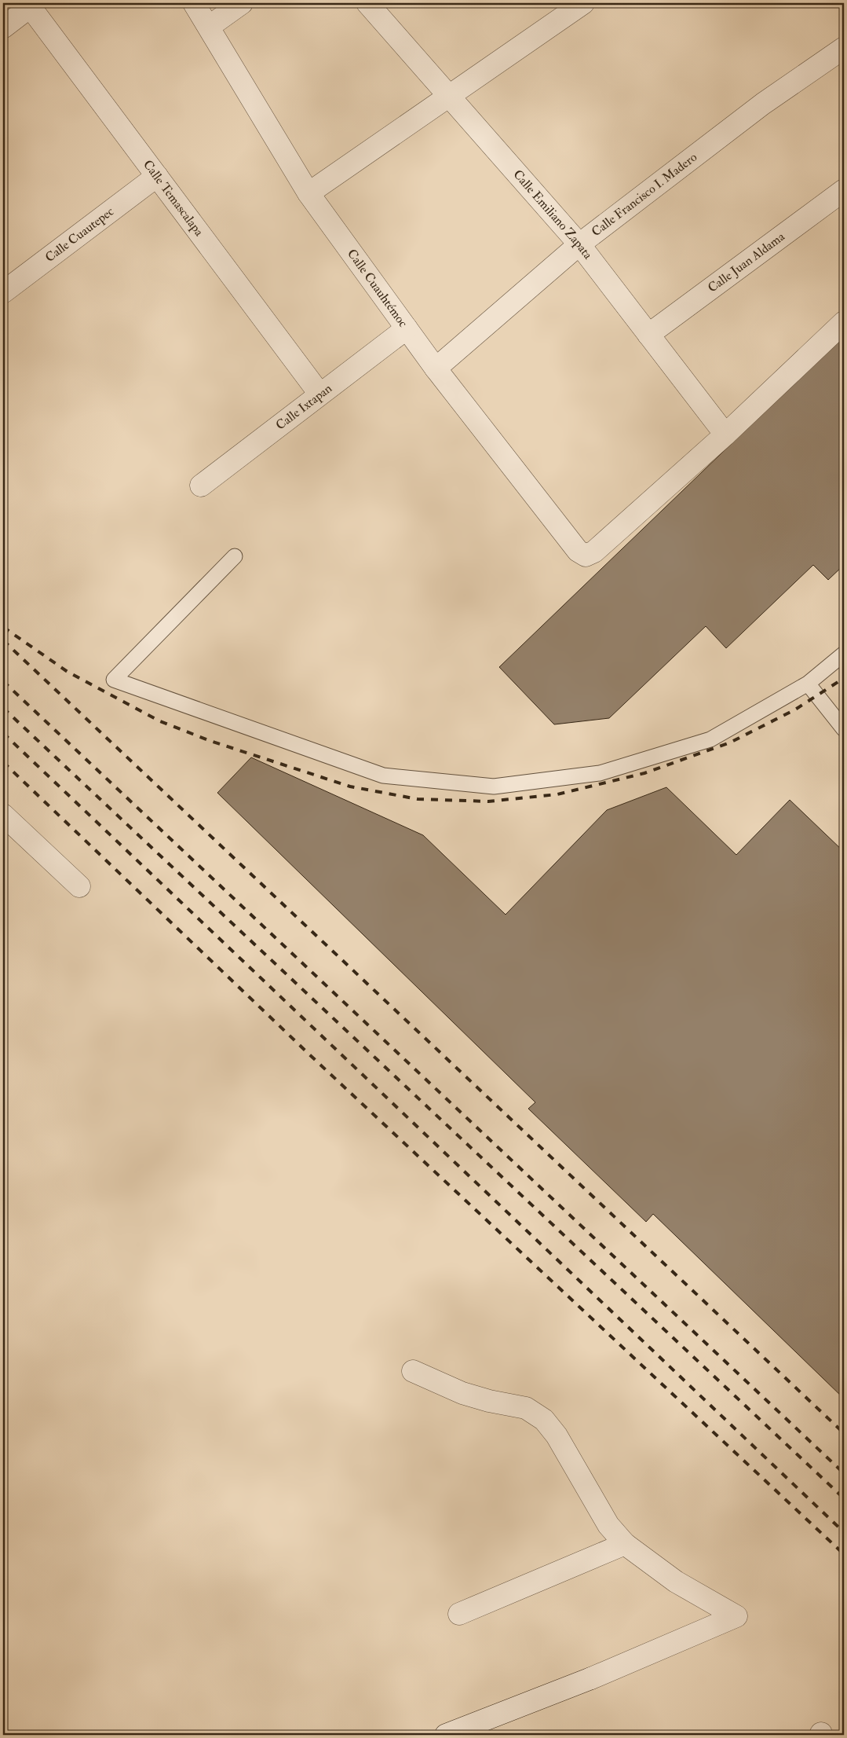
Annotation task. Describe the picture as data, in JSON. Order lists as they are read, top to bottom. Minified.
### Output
{"streets":{"street":["Calle Francisco I. Madero","Calle Temascalapa","Calle Emiliano Zapata","Calle Cuautepec","Calle Juan Aldama","Calle Cuauhtémoc","Calle Ixtapan"]},"crossings":[["Calle Francisco I. Madero","Calle Emiliano Zapata"],["Calle Francisco I. Madero","Calle Cuauhtémoc"],["Calle Temascalapa","Calle Cuautepec"],["Calle Temascalapa","Calle Ixtapan"],["Calle Emiliano Zapata","Calle Juan Aldama"],["Calle Emiliano Zapata","Calle Cuauhtémoc"],["Calle Cuauhtémoc","Calle Ixtapan"]]}
